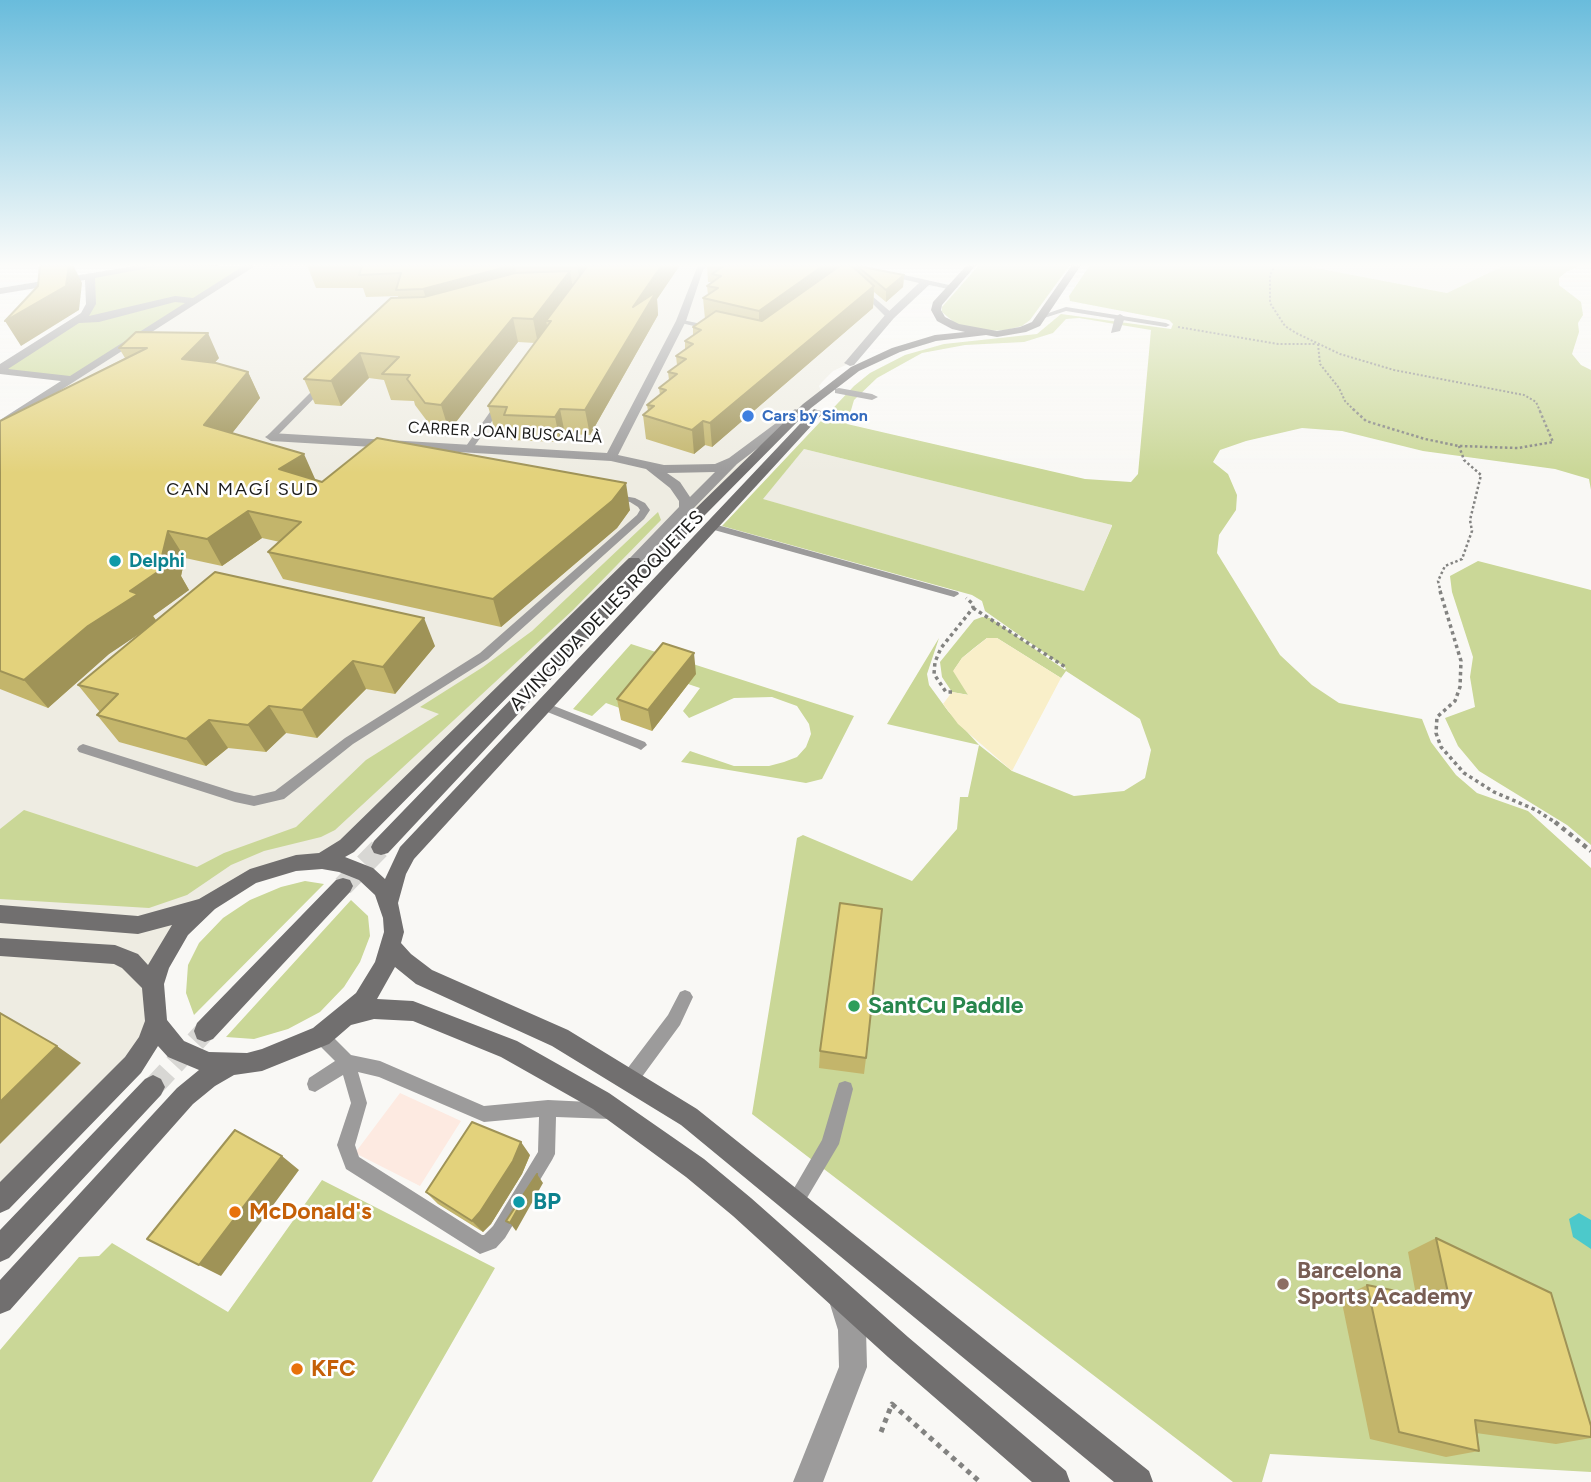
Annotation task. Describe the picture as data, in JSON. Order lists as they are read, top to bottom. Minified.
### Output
{"streets":{"main road":["AVINGUDA DE LES ROQUETES"],"street":["CARRER JOAN BUSCALLÀ"]},"districts":["CAN MAGÍ SUD"],"places":["Cars by Simon","Delphi","SantCu Paddle","BP","McDonald's","Barcelona Sports Academy","KFC"]}
